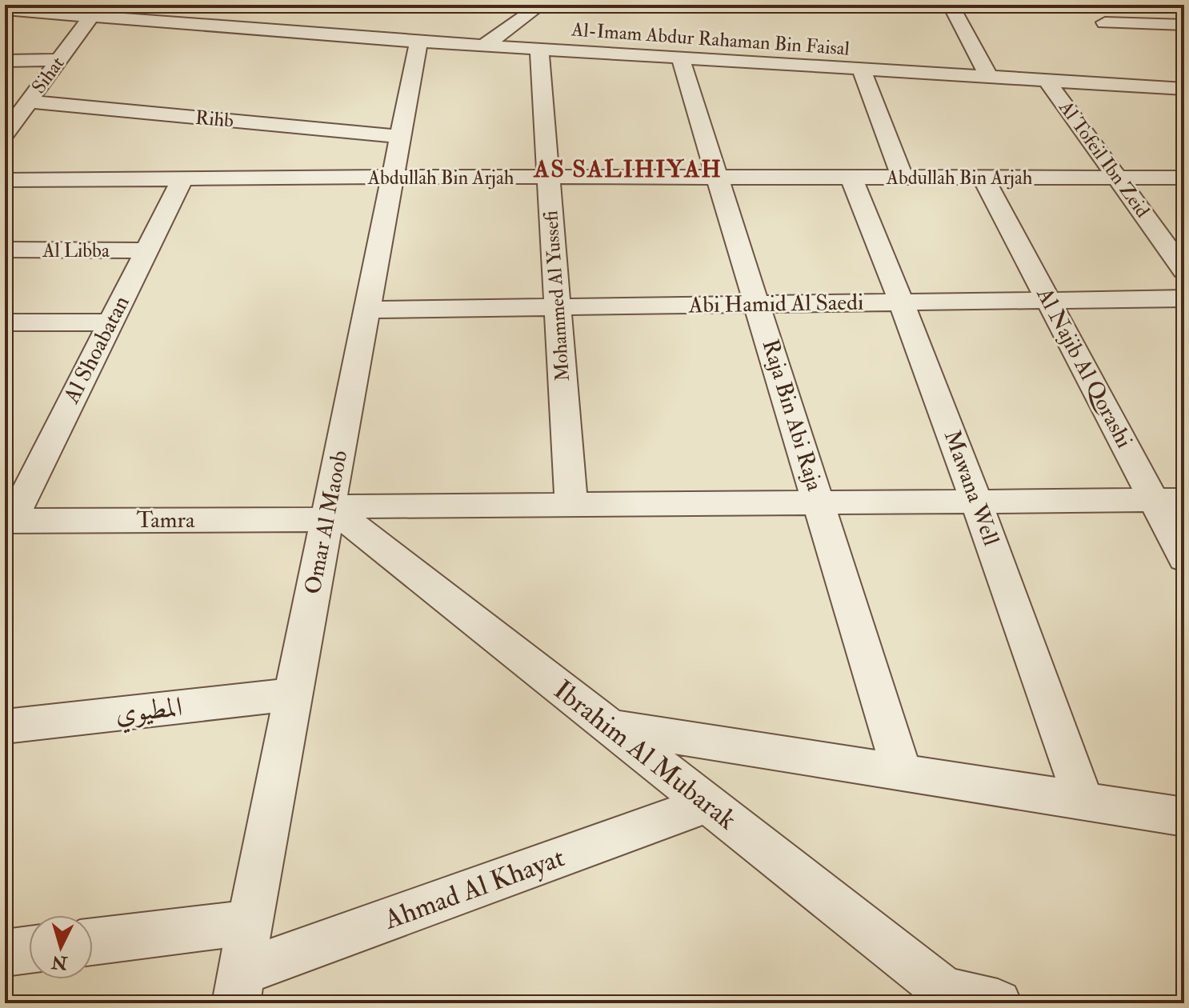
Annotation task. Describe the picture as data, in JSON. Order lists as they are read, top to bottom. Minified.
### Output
{"streets":{"street":["Al-Imam Abdur Rahaman Bin Faisal","Sihat","Rihb","Al Tofeil Ibn Zeid","Abdullah Bin Arjah","Al Libba","Mohammed Al Yussefi","Abi Hamid Al Saedi","Al Shoabatan","Al Najib Al Qorashi","Raja Bin Abi Raja","Mawana Well","Tamra","Omar Al Maoob","المطيوي","Ibrahim Al Mubarak","Ahmad Al Khayat"]},"crossings":[["Al-Imam Abdur Rahaman Bin Faisal","Sihat"],["Al-Imam Abdur Rahaman Bin Faisal","Al Tofeil Ibn Zeid"],["Al-Imam Abdur Rahaman Bin Faisal","Mohammed Al Yussefi"],["Al-Imam Abdur Rahaman Bin Faisal","Raja Bin Abi Raja"],["Al-Imam Abdur Rahaman Bin Faisal","Omar Al Maoob"],["Sihat","Rihb"],["Rihb","Omar Al Maoob"],["Al Tofeil Ibn Zeid","Abdullah Bin Arjah"],["Abdullah Bin Arjah","Mohammed Al Yussefi"],["Abdullah Bin Arjah","Al Shoabatan"],["Abdullah Bin Arjah","Al Najib Al Qorashi"],["Abdullah Bin Arjah","Raja Bin Abi Raja"],["Abdullah Bin Arjah","Mawana Well"],["Abdullah Bin Arjah","Omar Al Maoob"],["Al Libba","Al Shoabatan"],["Mohammed Al Yussefi","Abi Hamid Al Saedi"],["Mohammed Al Yussefi","Tamra"],["Abi Hamid Al Saedi","Al Najib Al Qorashi"],["Abi Hamid Al Saedi","Raja Bin Abi Raja"],["Abi Hamid Al Saedi","Mawana Well"],["Abi Hamid Al Saedi","Omar Al Maoob"],["Al Shoabatan","Tamra"],["Al Najib Al Qorashi","Tamra"],["Raja Bin Abi Raja","Tamra"],["Mawana Well","Tamra"],["Tamra","Omar Al Maoob"],["Tamra","Ibrahim Al Mubarak"],["Omar Al Maoob","المطيوي"],["Omar Al Maoob","Ibrahim Al Mubarak"],["Omar Al Maoob","Ahmad Al Khayat"],["Ibrahim Al Mubarak","Ahmad Al Khayat"]],"districts":["AS SALIHIYAH"],"north":"bottom"}
